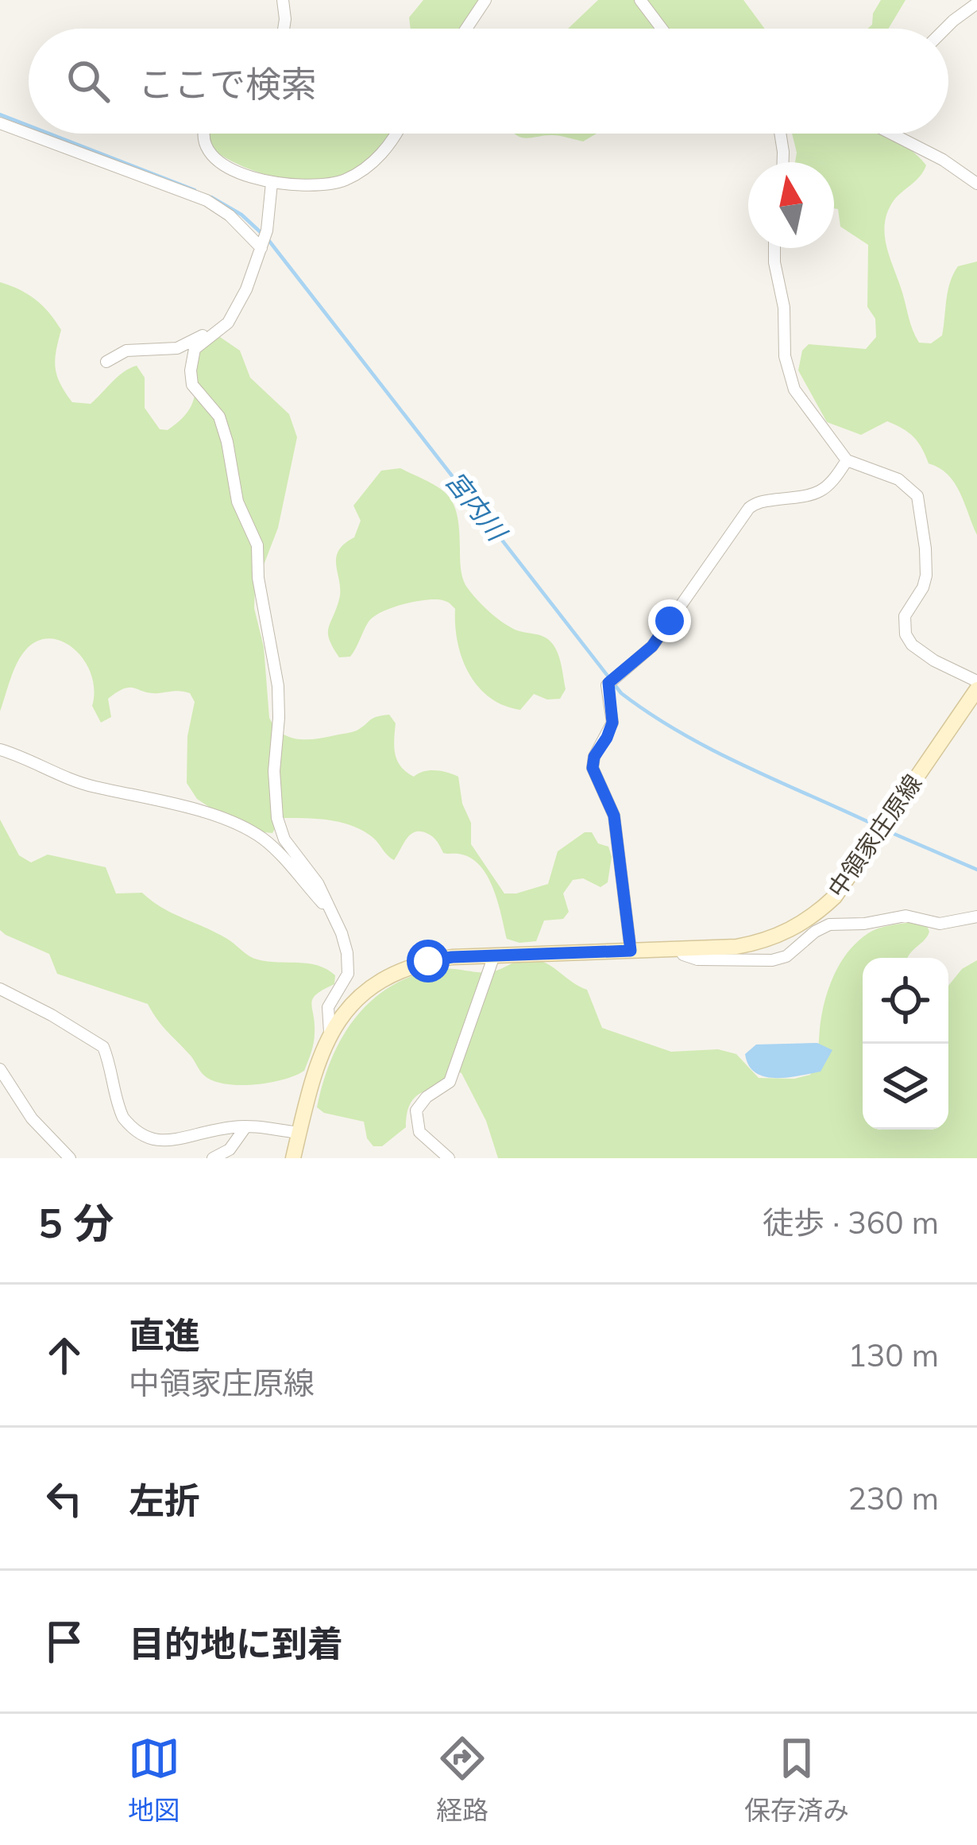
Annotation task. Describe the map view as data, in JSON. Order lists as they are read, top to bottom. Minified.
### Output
{"streets":{"main road":["中領家庄原線"]},"water":["宮内川"],"north":"top","page":{"search":"ここで検索","heading":["5 分","徒歩 · 360 m"],"list":[["直進","中領家庄原線","130 m"],["左折","230 m"],"目的地に到着"],"nav":["地図","経路","保存済み"]}}
